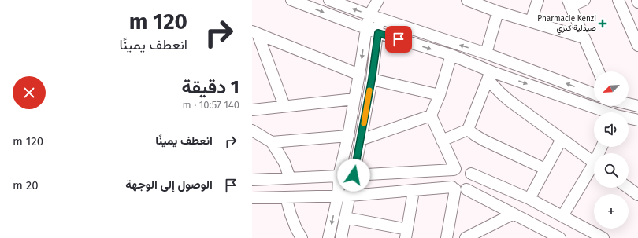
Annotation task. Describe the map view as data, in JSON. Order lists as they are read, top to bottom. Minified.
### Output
{"places":{"health":["Pharmacie Kenzi صيدلية كنزي"]},"north":"bottom left","page":{"turn":["120 m","انعطف يمينًا"],"heading":["1 دقيقة","140 m · 10:57"],"map_buttons":"+","list":[{"name":"انعطف يمينًا","value":"120 m"},{"name":"الوصول إلى الوجهة","value":"20 m"}]}}
